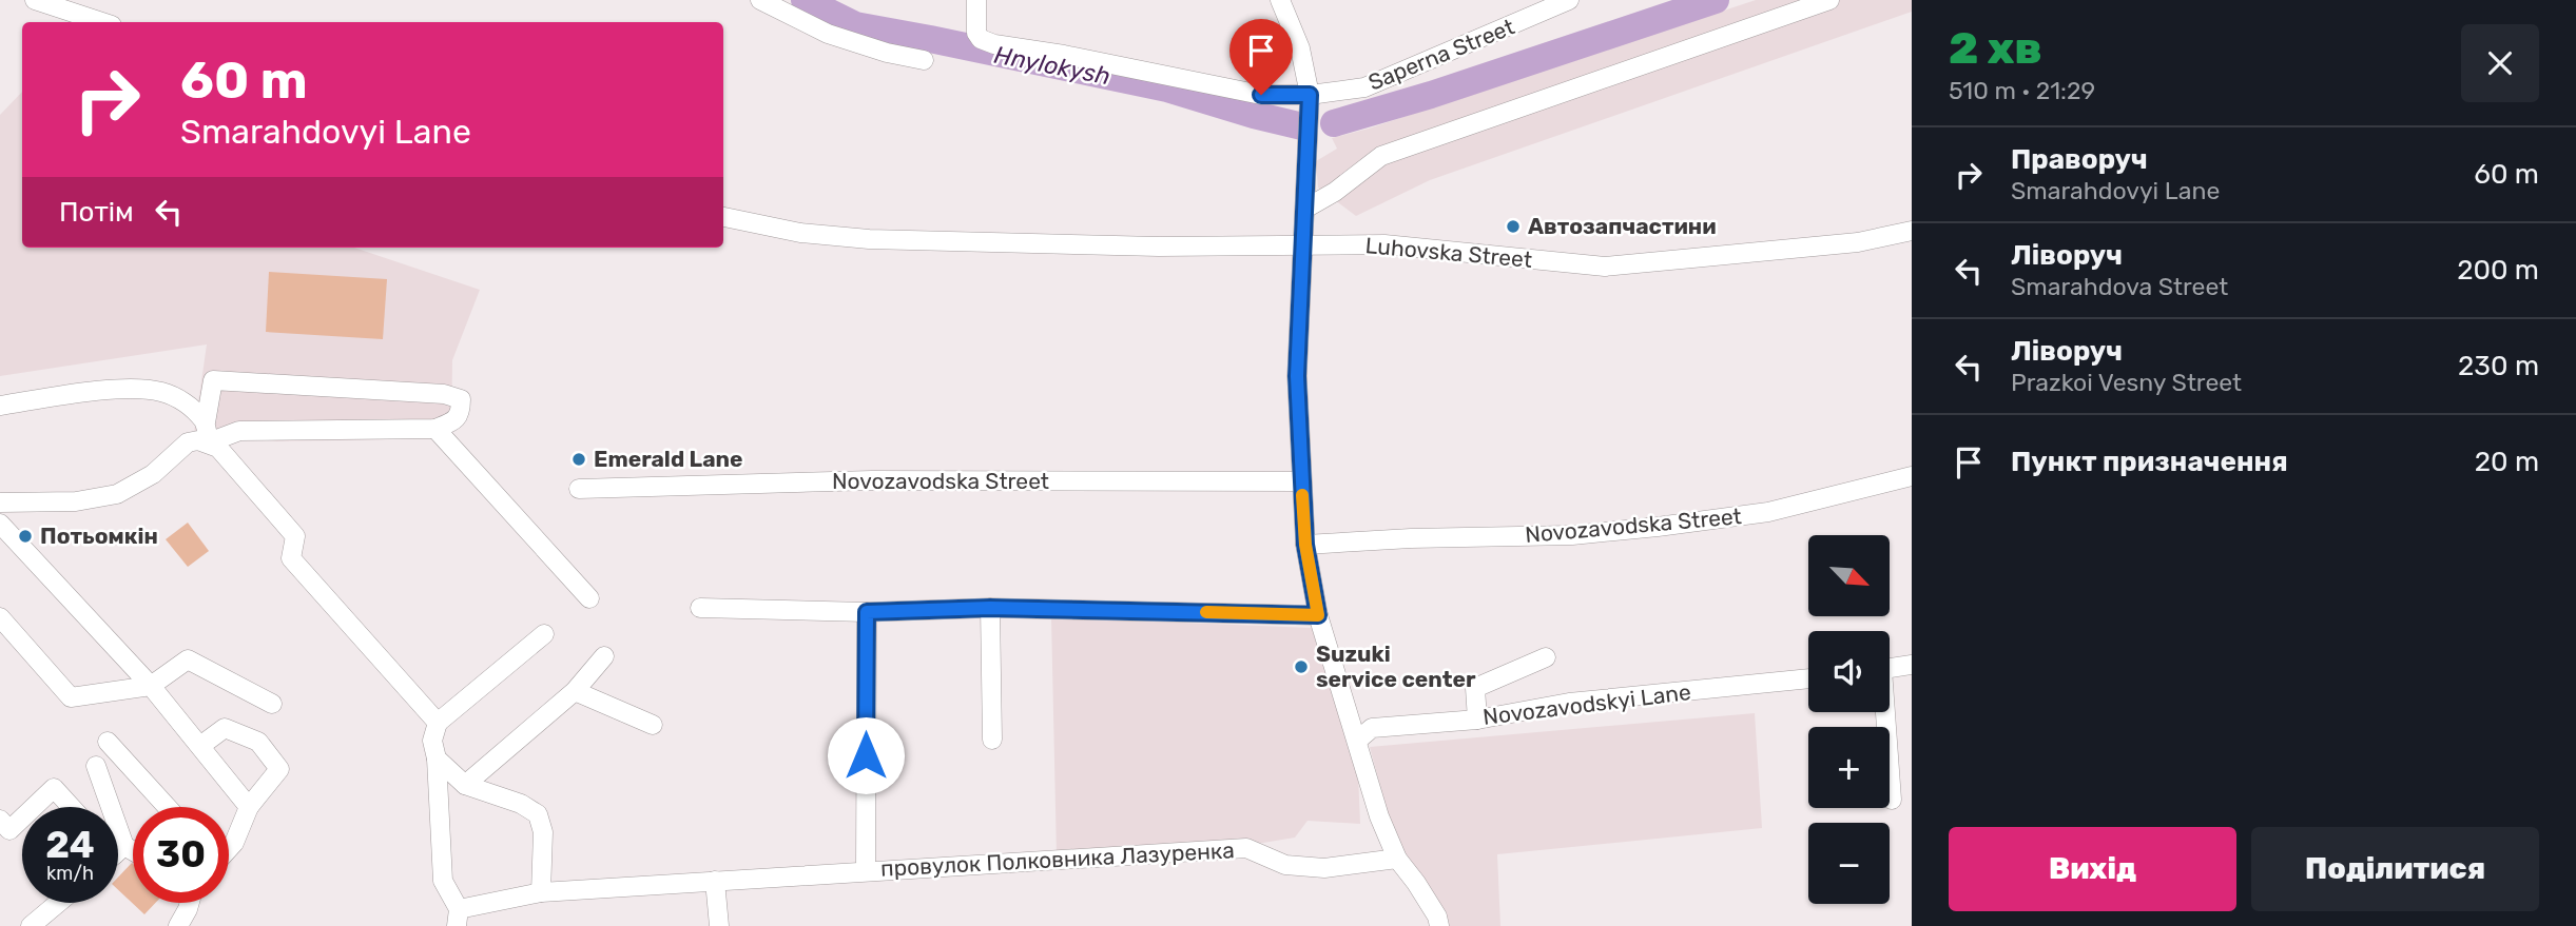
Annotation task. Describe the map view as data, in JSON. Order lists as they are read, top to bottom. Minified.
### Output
{"streets":{"street":["Saperna Street","Luhovska Street","Novozavodska Street","Novozavodskyi Lane","провулок Полковника Лазуренка"]},"water":["Hnylokysh"],"places":["Автозапчастини","Emerald Lane","Потьомкін","Suzuki service center"],"north":"bottom right","page":{"heading":["2 хв","510 m · 21:29"],"turn":["60 m","Smarahdovyi Lane"],"list":[{"name":"Праворуч","note":"Smarahdovyi Lane","value":"60 m"},{"name":"Ліворуч","note":"Smarahdova Street","value":"200 m"},{"name":"Ліворуч","note":"Prazkoi Vesny Street","value":"230 m"},{"name":"Пункт призначення","value":"20 m"}],"then":"Потім","map_buttons":["+","−"],"speed":"24 km/h","limit":"30","buttons":["Вихід","Поділитися"]}}
